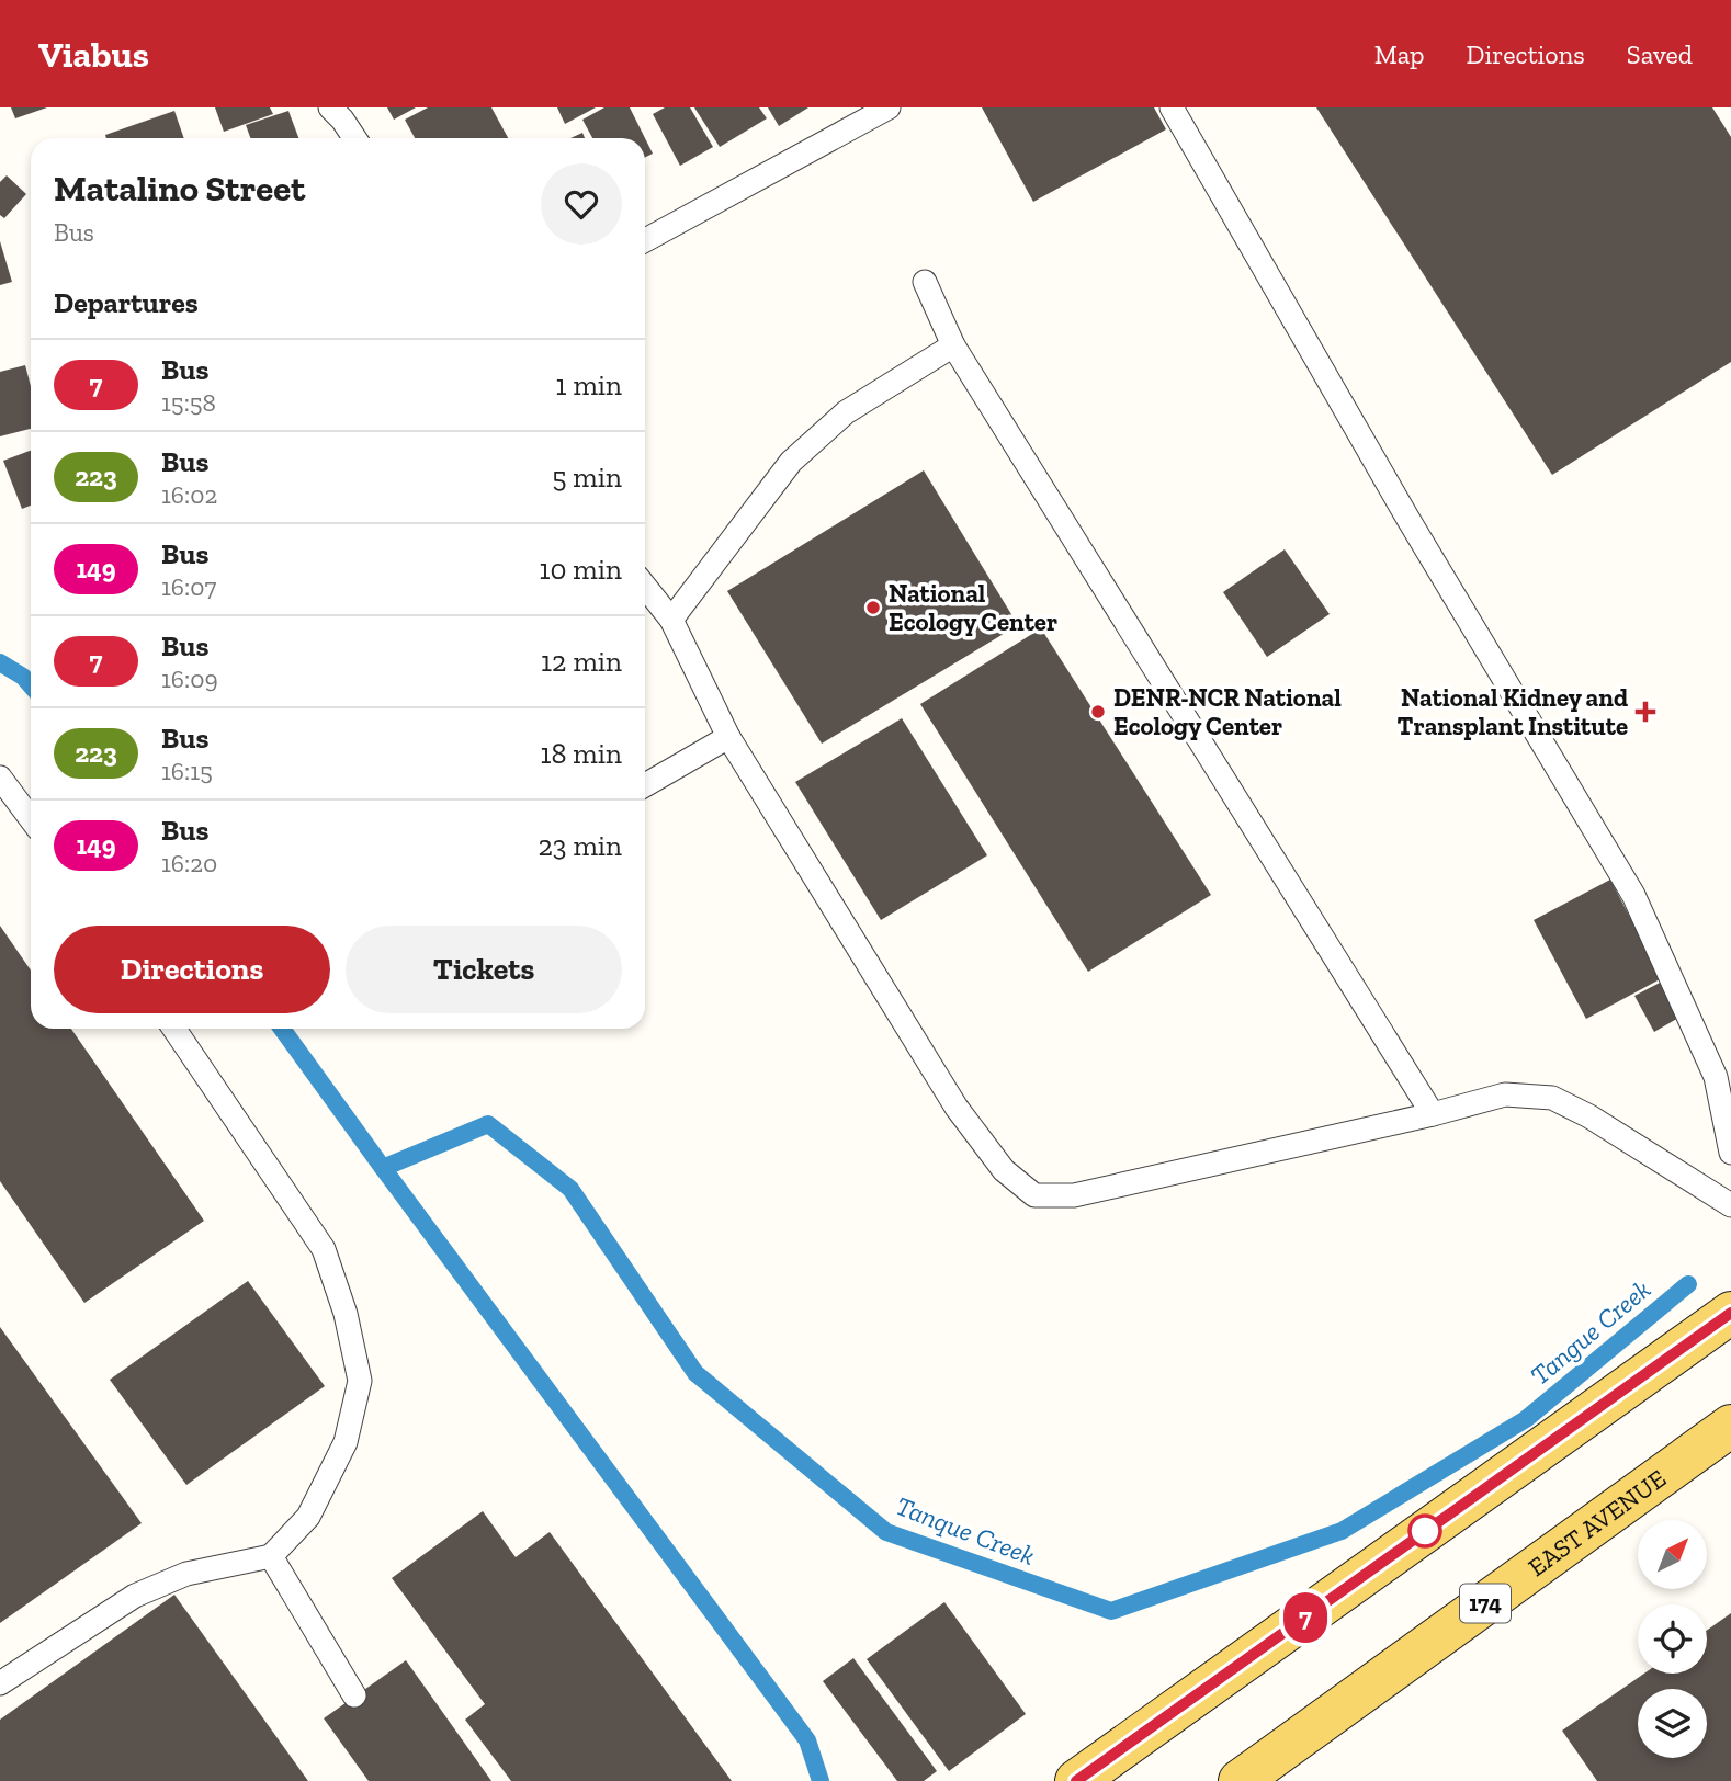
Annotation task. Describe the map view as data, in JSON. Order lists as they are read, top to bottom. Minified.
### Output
{"streets":{"main road":["EAST AVENUE","174"]},"water":["Tangue Creek","Tanque Creek"],"places":{"other":["National Ecology Center","DENR-NCR National Ecology Center"],"health":["National Kidney and Transplant Institute"]},"lines":["bus line 7"],"north":"top right","page":{"header":"Viabus","nav":["Map","Directions","Saved"],"on_map":"7","heading":[["Matalino Street","Bus"],"Departures"],"list":[{"mark":"7","name":"Bus","note":"15:58","value":"1 min"},{"mark":"223","name":"Bus","note":"16:02","value":"5 min"},{"mark":"149","name":"Bus","note":"16:07","value":"10 min"},{"mark":"7","name":"Bus","note":"16:09","value":"12 min"},{"mark":"223","name":"Bus","note":"16:15","value":"18 min"},{"mark":"149","name":"Bus","note":"16:20","value":"23 min"}],"buttons":["Directions","Tickets"]}}
